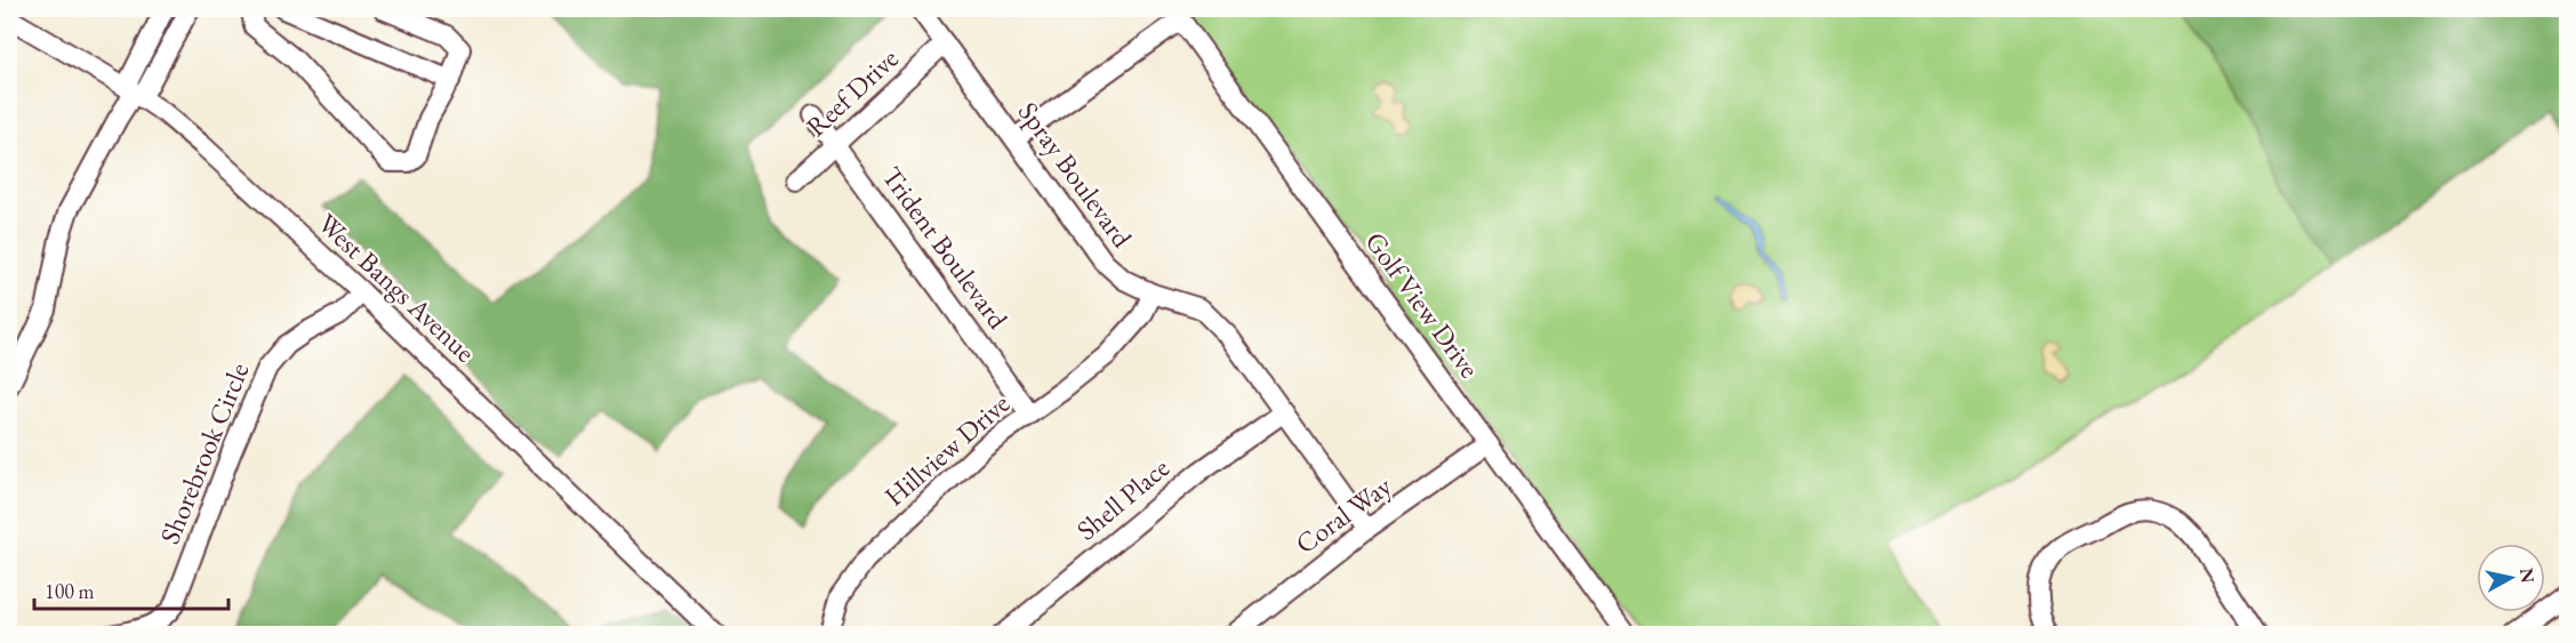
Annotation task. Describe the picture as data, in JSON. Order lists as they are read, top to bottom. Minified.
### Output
{"streets":{"street":["Reef Drive","Spray Boulevard","Trident Boulevard","West Bangs Avenue","Golf View Drive","Hillview Drive","Shorebrook Circle","Shell Place","Coral Way"]},"crossings":[["Reef Drive","Spray Boulevard"],["Reef Drive","Trident Boulevard"],["Spray Boulevard","Hillview Drive"],["Spray Boulevard","Shell Place"],["Spray Boulevard","Coral Way"],["Trident Boulevard","Hillview Drive"],["West Bangs Avenue","Shorebrook Circle"],["Golf View Drive","Coral Way"]],"scale_bar":"100 m","north":"right"}
